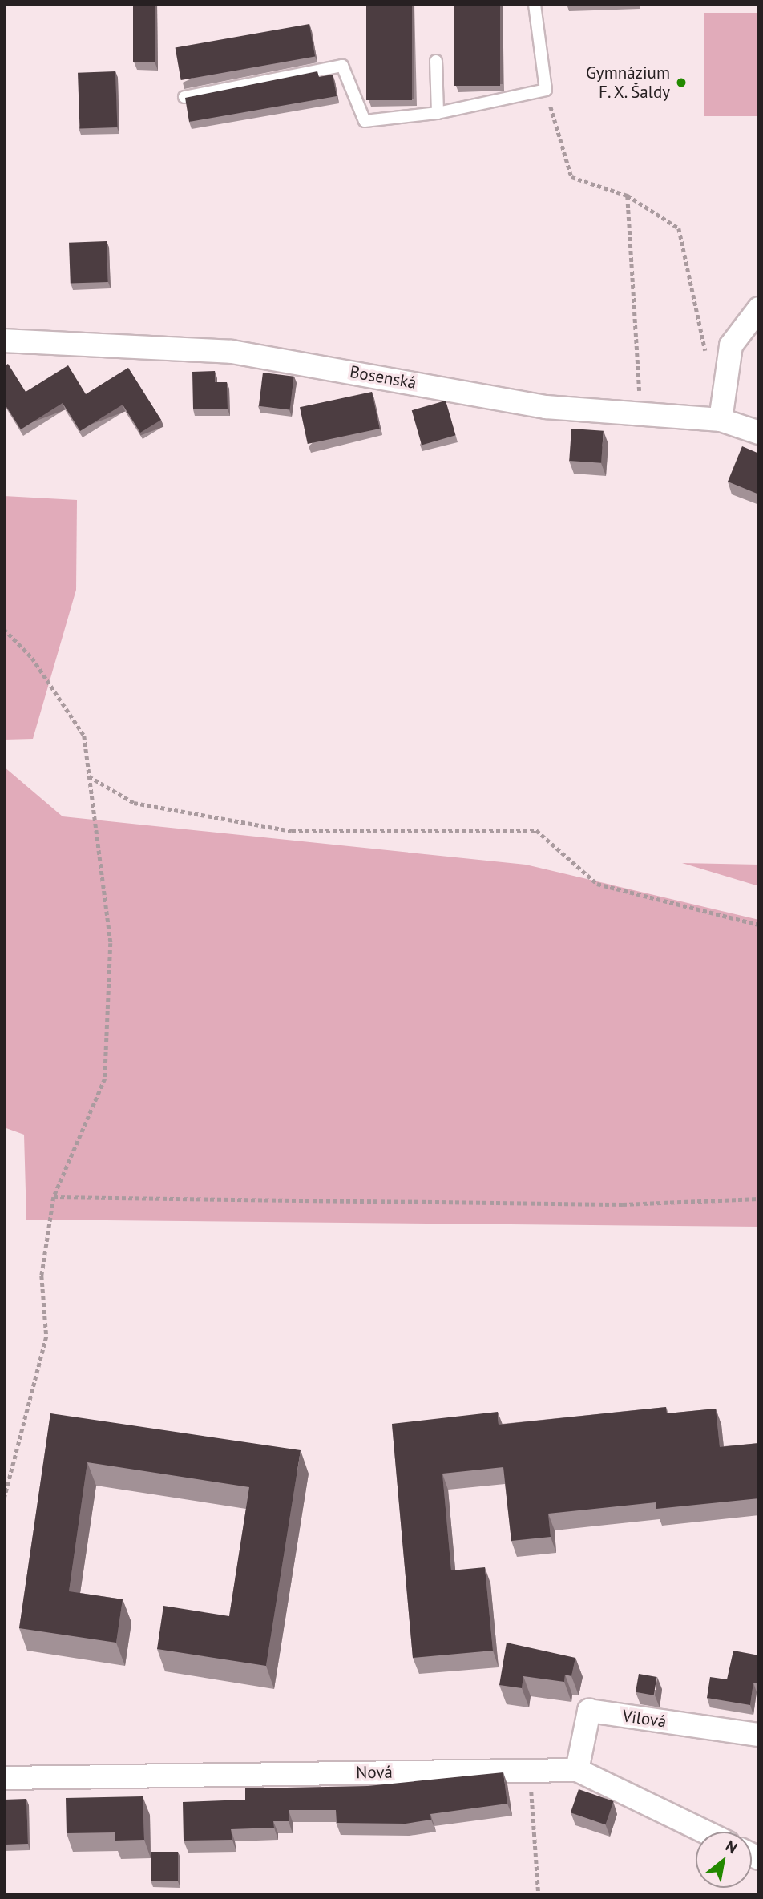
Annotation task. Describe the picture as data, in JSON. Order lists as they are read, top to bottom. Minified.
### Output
{"streets":{"street":["Bosenská","Vilová","Nová"]},"crossings":[["Vilová","Nová"]],"places":["Gymnázium F. X. Šaldy"],"north":"top right"}
